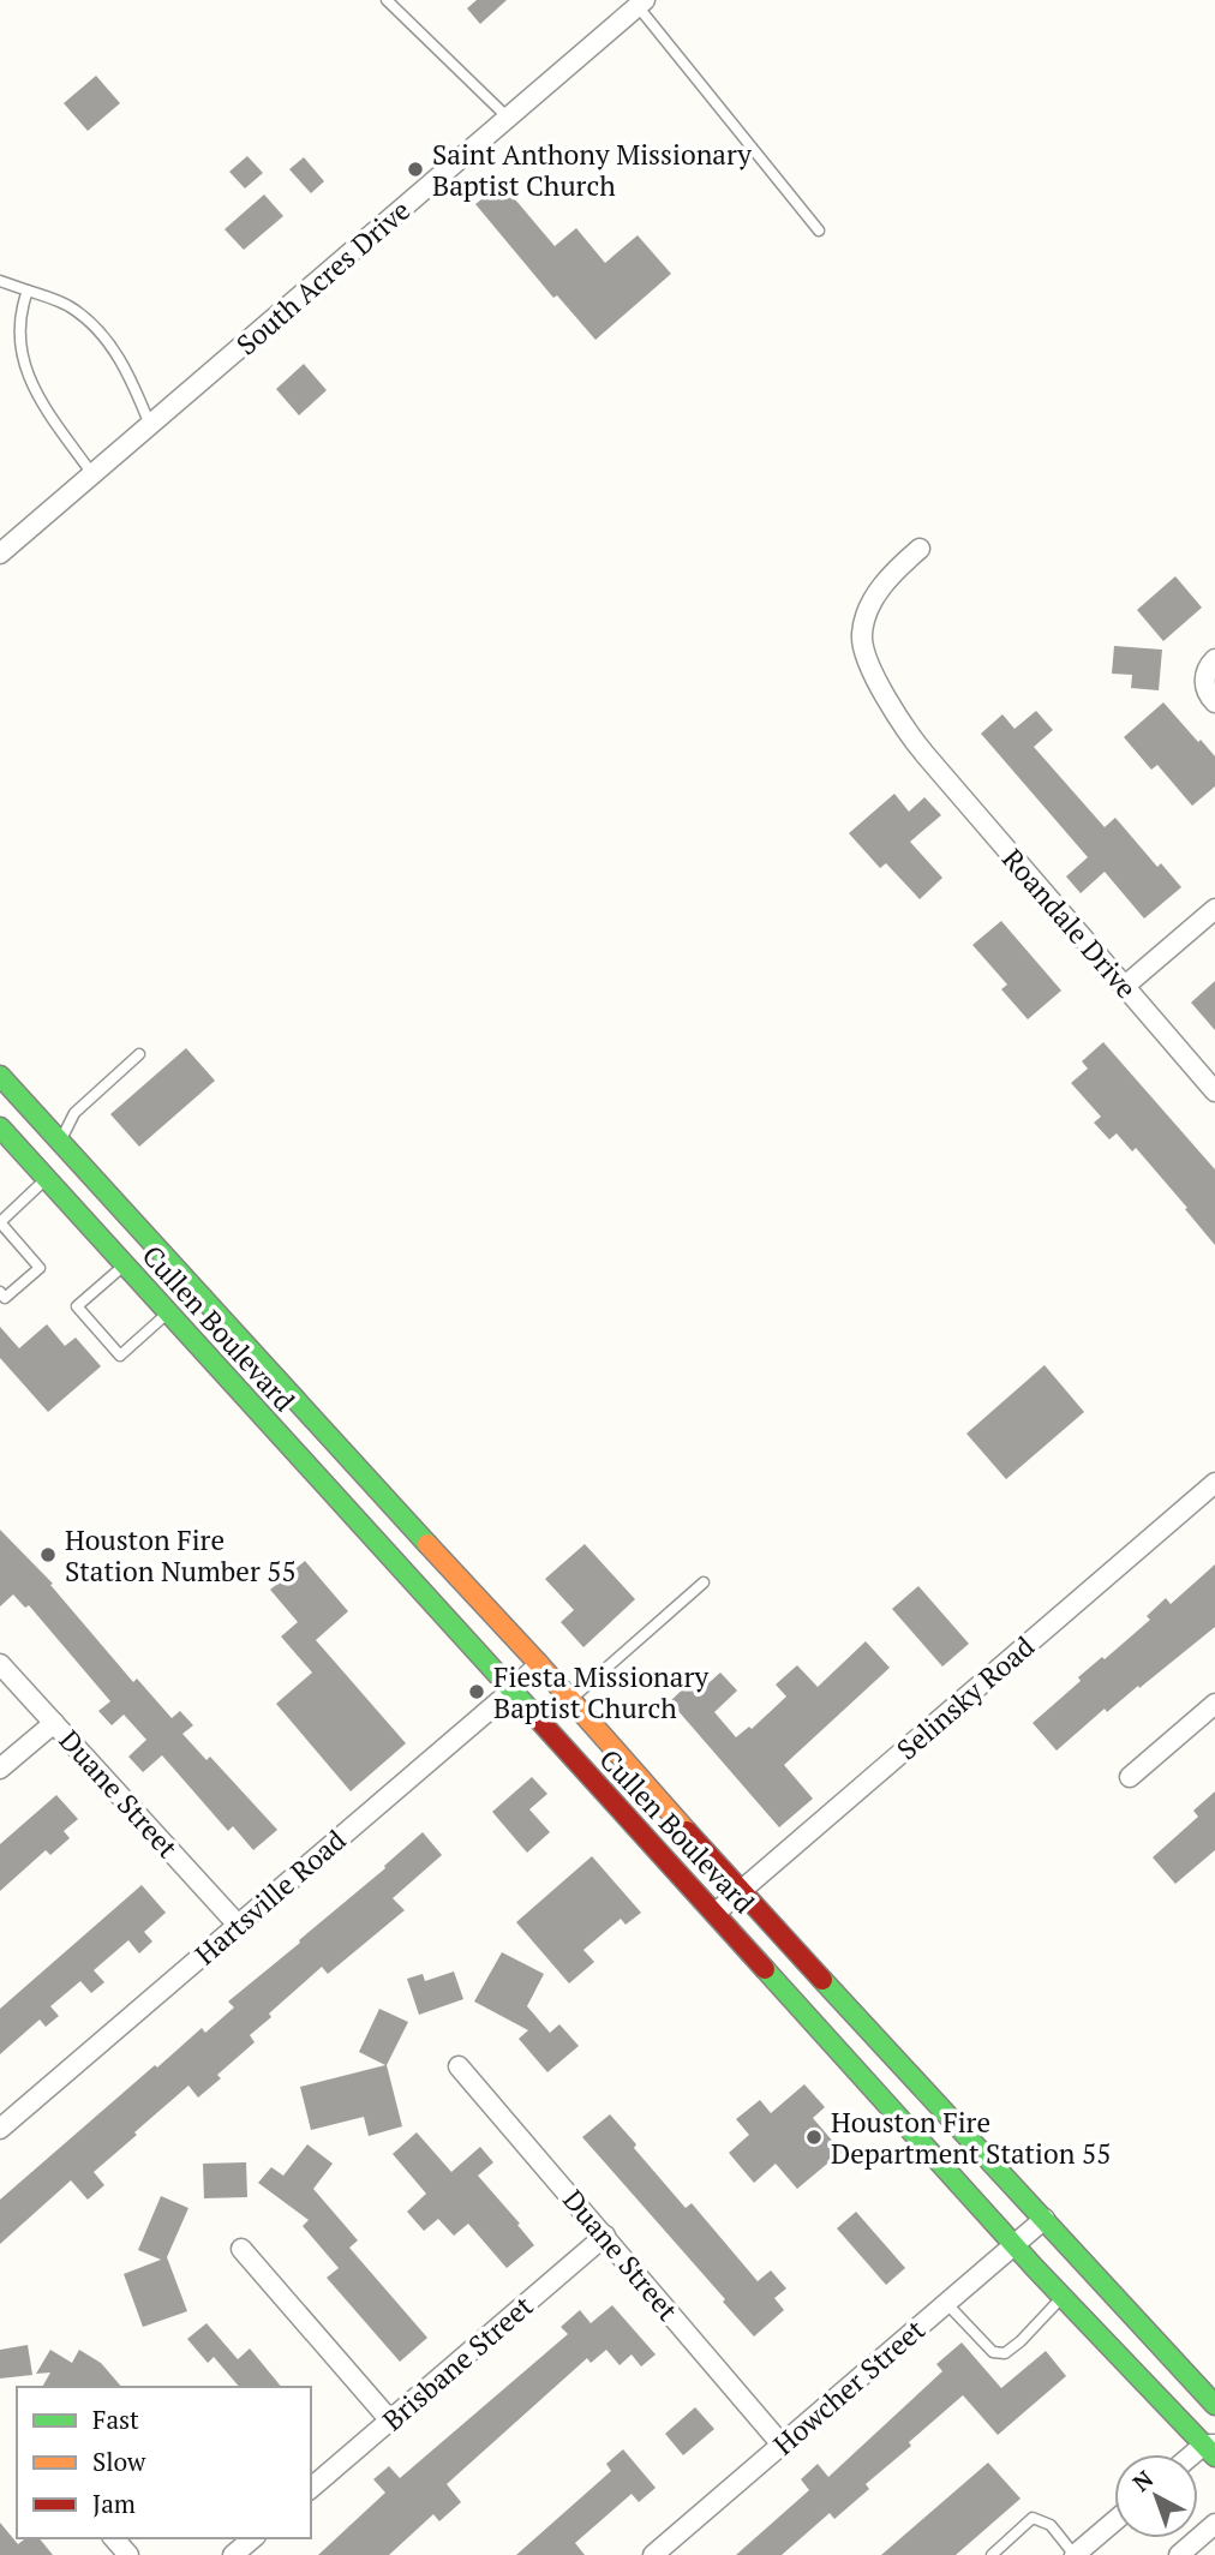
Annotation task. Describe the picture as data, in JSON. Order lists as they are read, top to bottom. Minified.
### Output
{"streets":{"main road":["Cullen Boulevard"],"street":["South Acres Drive","Roandale Drive","Selinsky Road","Duane Street","Hartsville Road","Brisbane Street","Howcher Street"]},"crossings":[["Cullen Boulevard","Selinsky Road"],["Cullen Boulevard","Hartsville Road"],["Cullen Boulevard","Howcher Street"],["Duane Street","Hartsville Road"],["Duane Street","Brisbane Street"],["Duane Street","Howcher Street"]],"places":["Saint Anthony Missionary Baptist Church","Houston Fire Station Number 55","Fiesta Missionary Baptist Church","Houston Fire Department Station 55"],"legend":["Fast","Slow","Jam"],"north":"top left"}
